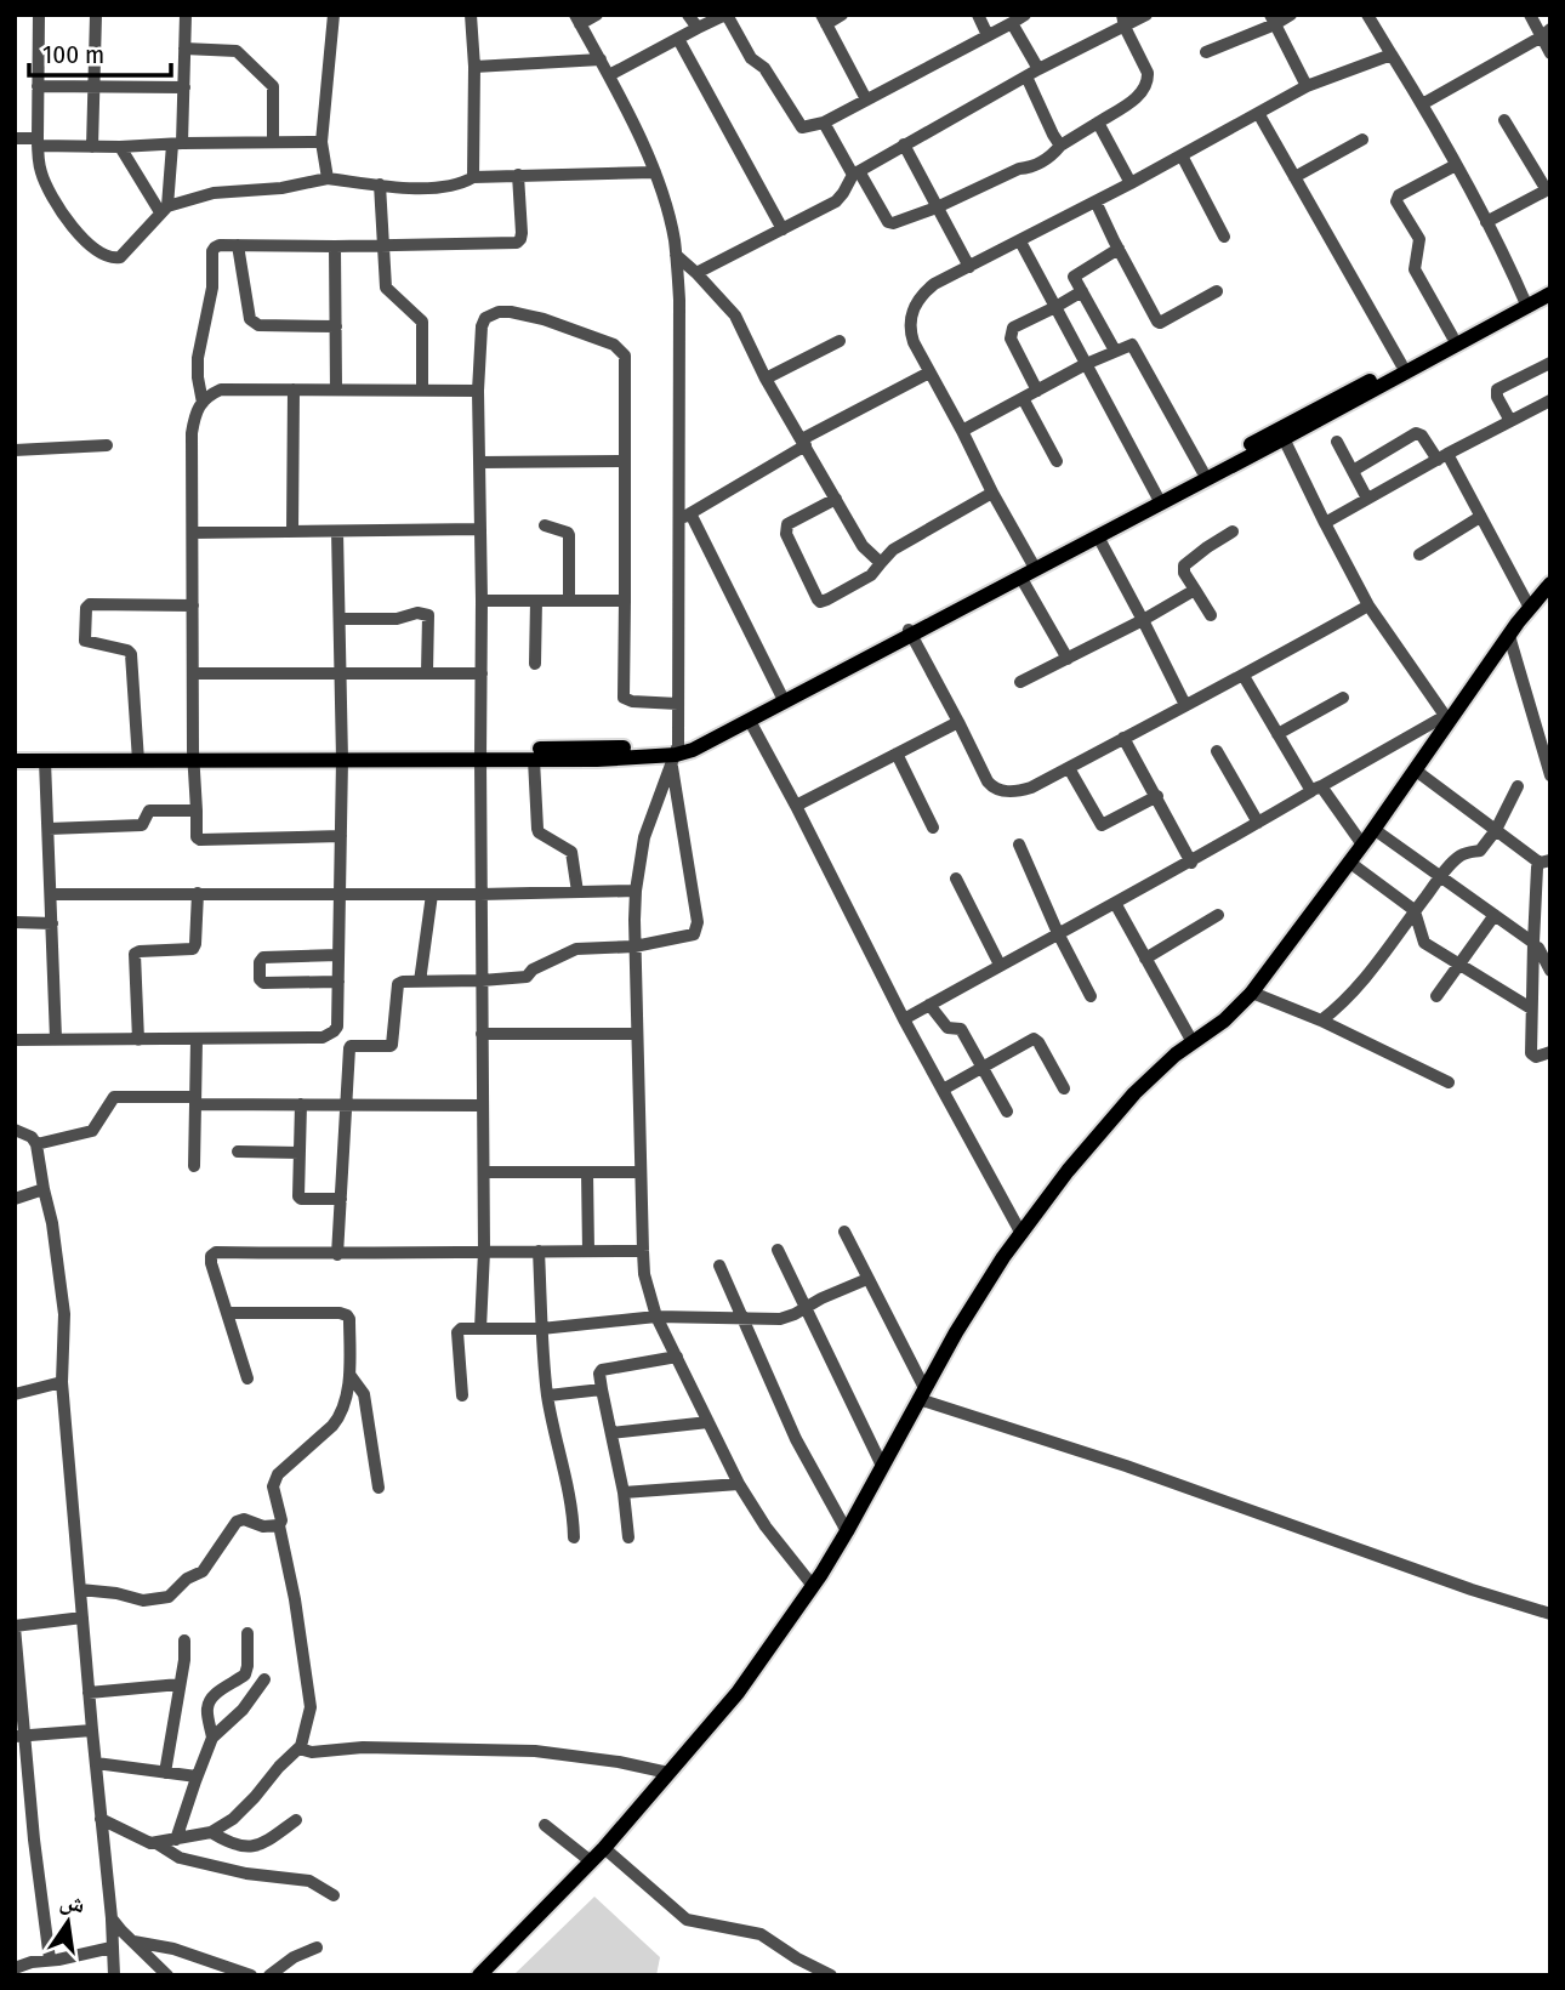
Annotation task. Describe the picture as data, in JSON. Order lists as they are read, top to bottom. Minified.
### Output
{"scale_bar":"100 m","north":"top"}
